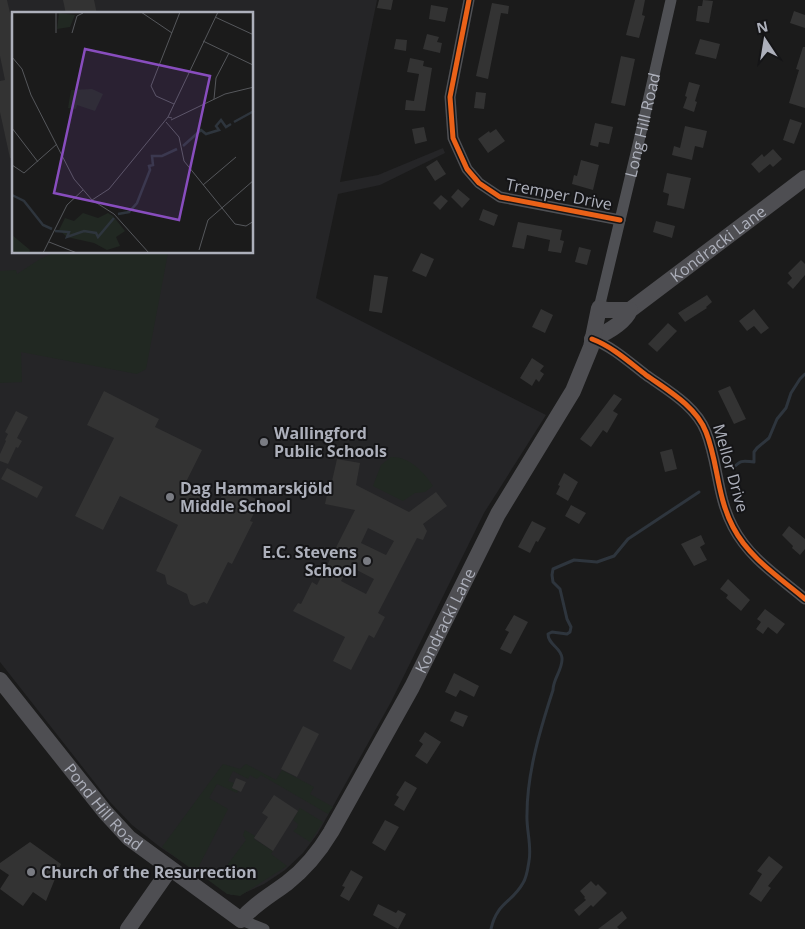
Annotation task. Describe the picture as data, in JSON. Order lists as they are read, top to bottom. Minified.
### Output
{"streets":{"main road":["Long Hill Road","Kondracki Lane","Pond Hill Road"],"street":["Tremper Drive","Mellor Drive"]},"crossings":[["Long Hill Road","Tremper Drive"],["Long Hill Road","Kondracki Lane"],["Long Hill Road","Mellor Drive"],["Kondracki Lane","Mellor Drive"],["Kondracki Lane","Pond Hill Road"]],"places":["Wallingford Public Schools","Dag Hammarskjöld Middle School","E.C. Stevens School","Church of the Resurrection"],"north":"top"}
